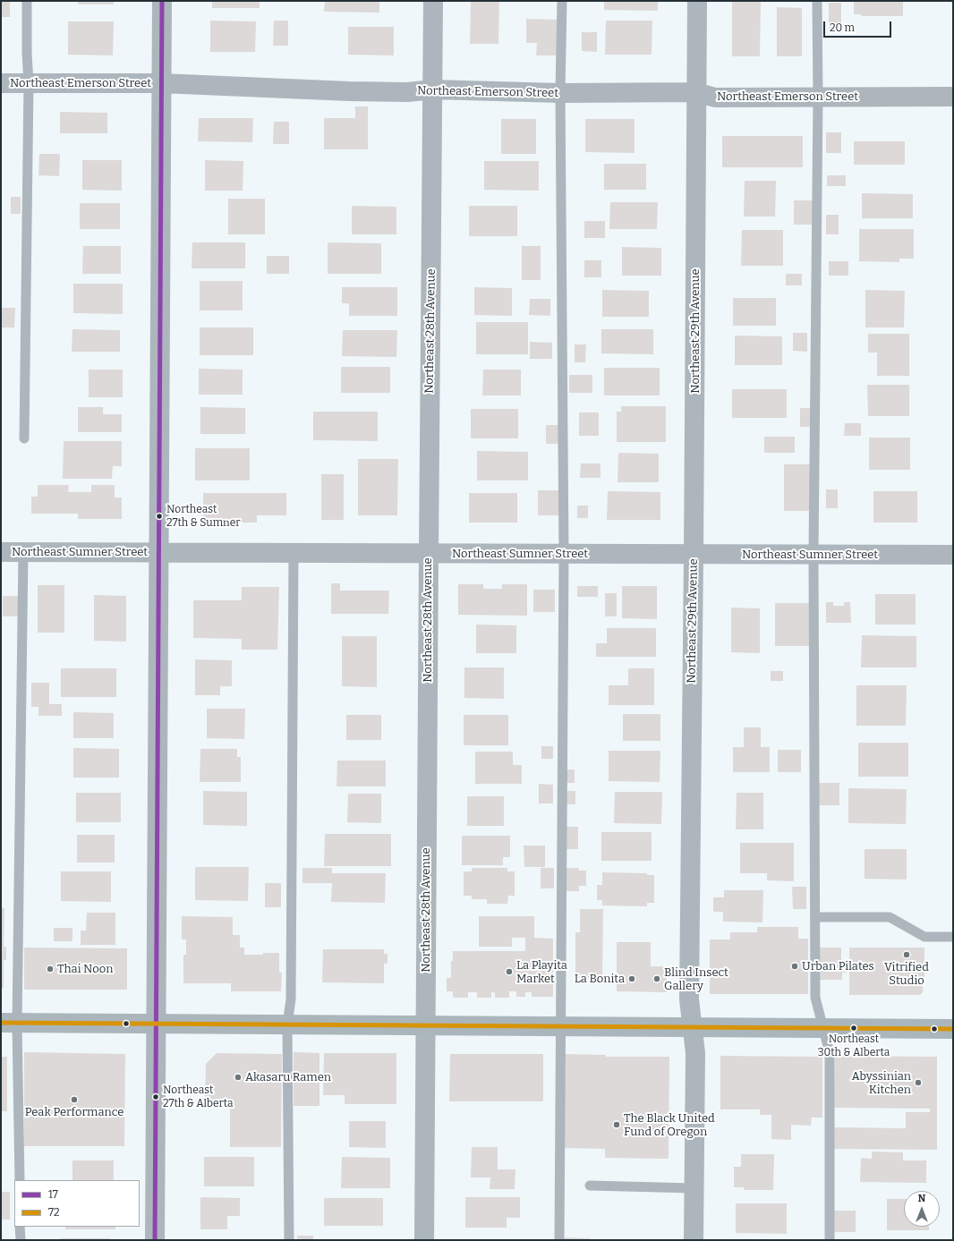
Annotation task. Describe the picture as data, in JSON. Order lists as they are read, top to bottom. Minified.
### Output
{"streets":{"street":["Northeast Emerson Street","Northeast 28th Avenue","Northeast 29th Avenue","Northeast Sumner Street"]},"crossings":[["Northeast Emerson Street","Northeast 28th Avenue"],["Northeast Emerson Street","Northeast 29th Avenue"],["Northeast 28th Avenue","Northeast Sumner Street"],["Northeast 29th Avenue","Northeast Sumner Street"]],"places":["Northeast 27th & Sumner","Vitrified Studio","Urban Pilates","Thai Noon","La Playita Market","La Bonita","Blind Insect Gallery","Northeast 30th & Alberta","Akasaru Ramen","Abyssinian Kitchen","Northeast 27th & Alberta","Peak Performance","The Black United Fund of Oregon"],"lines":["transit line 17","transit line 72"],"legend":["17","72"],"scale_bar":"20 m","north":"top"}
